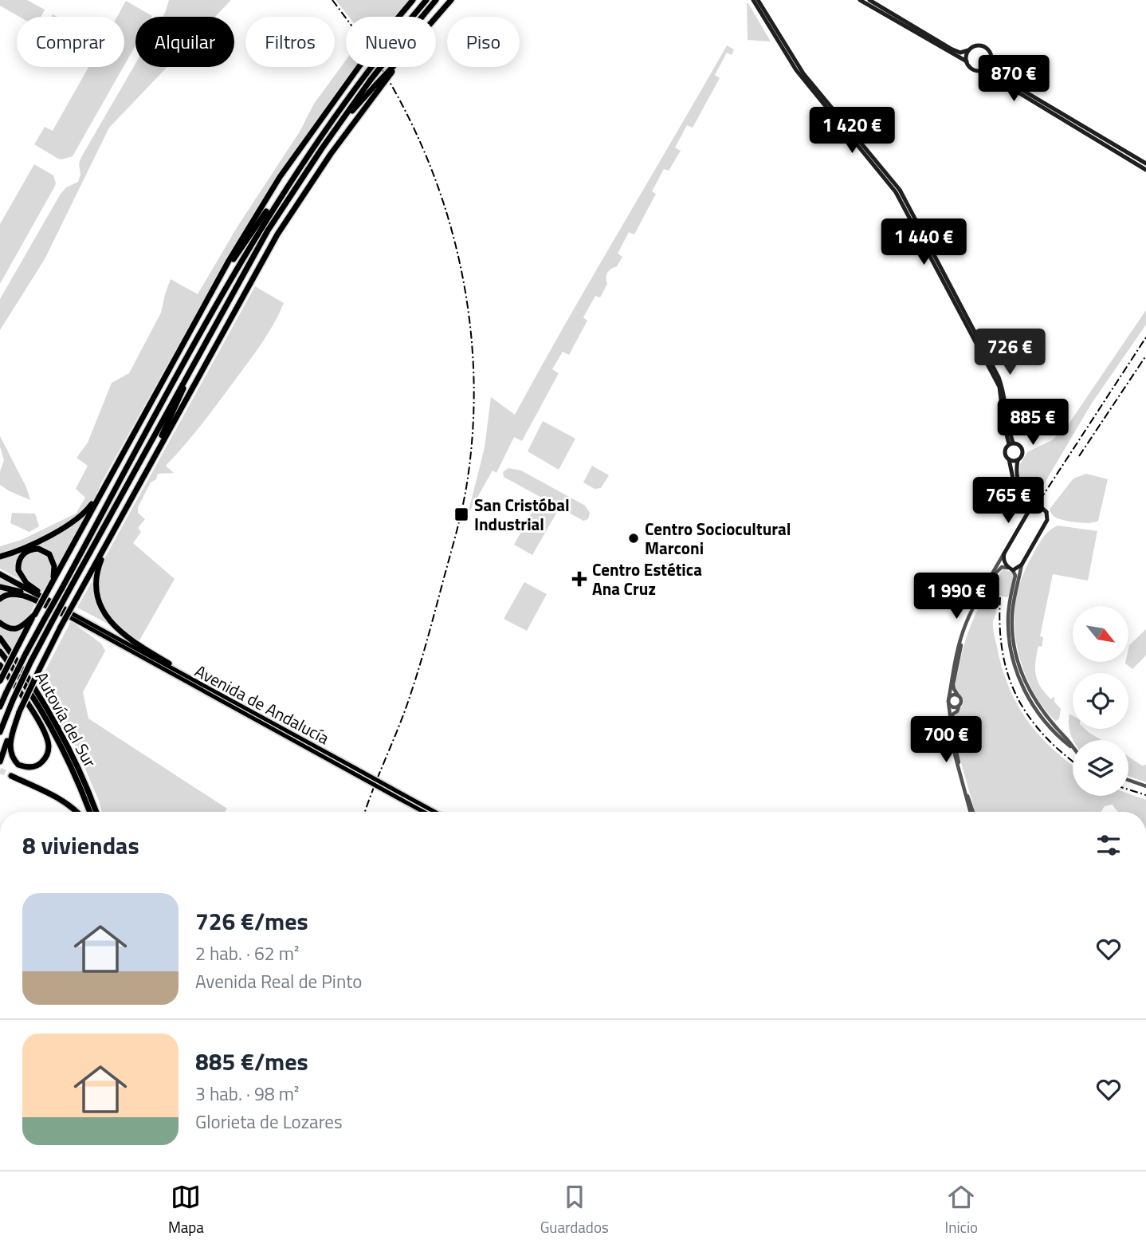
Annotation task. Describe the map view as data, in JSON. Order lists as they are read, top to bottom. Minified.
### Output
{"streets":{"highway":["Autovía del Sur"],"main road":["Avenida de Andalucía"]},"places":{"transit":["San Cristóbal Industrial"],"other":["Centro Sociocultural Marconi"],"health":["Centro Estética Ana Cruz"]},"north":"bottom right","page":{"chip":["Comprar","Alquilar","Filtros","Nuevo","Piso"],"price":["870 €","1 420 €","1 440 €","726 €","885 €","765 €","1 990 €","700 €"],"heading":"8 viviendas","list":[{"name":"726 €/mes","note":"2 hab. · 62 m² · Avenida Real de Pinto"},{"name":"885 €/mes","note":"3 hab. · 98 m² · Glorieta de Lozares"}],"tabs":["Mapa","Guardados","Inicio"]}}
